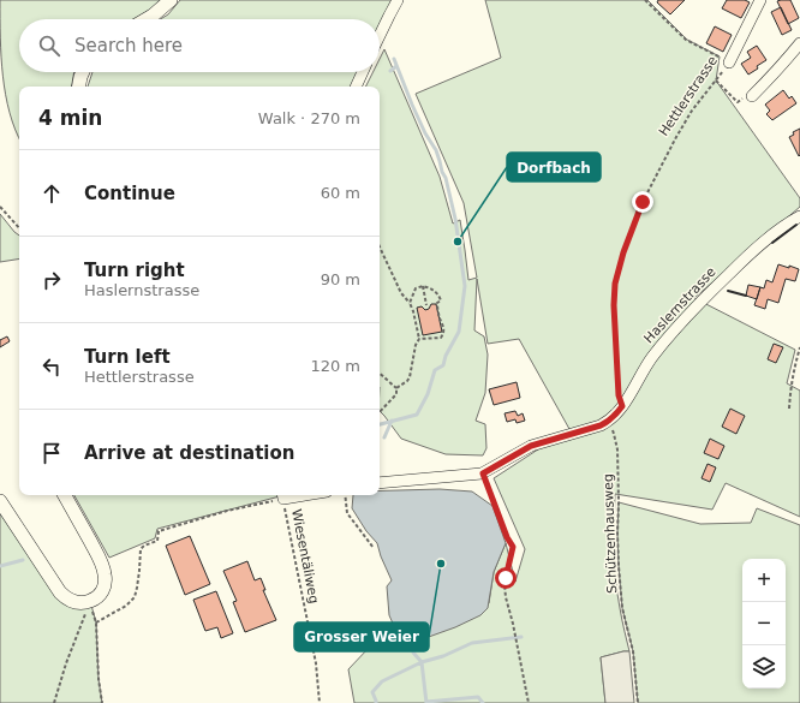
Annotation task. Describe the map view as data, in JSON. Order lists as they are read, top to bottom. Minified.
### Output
{"streets":{"street":["Hettlerstrasse","Haslernstrasse"],"path":["Schützenhausweg","Wiesentäliweg"]},"crossings":[["Hettlerstrasse","Haslernstrasse"],["Haslernstrasse","Schützenhausweg"]],"places":["Dorfbach","Grosser Weier"],"page":{"search":"Search here","heading":["4 min","Walk · 270 m"],"list":[["Continue","60 m"],["Turn right","Haslernstrasse","90 m"],["Turn left","Hettlerstrasse","120 m"],"Arrive at destination"],"map_buttons":["+","−"]}}
